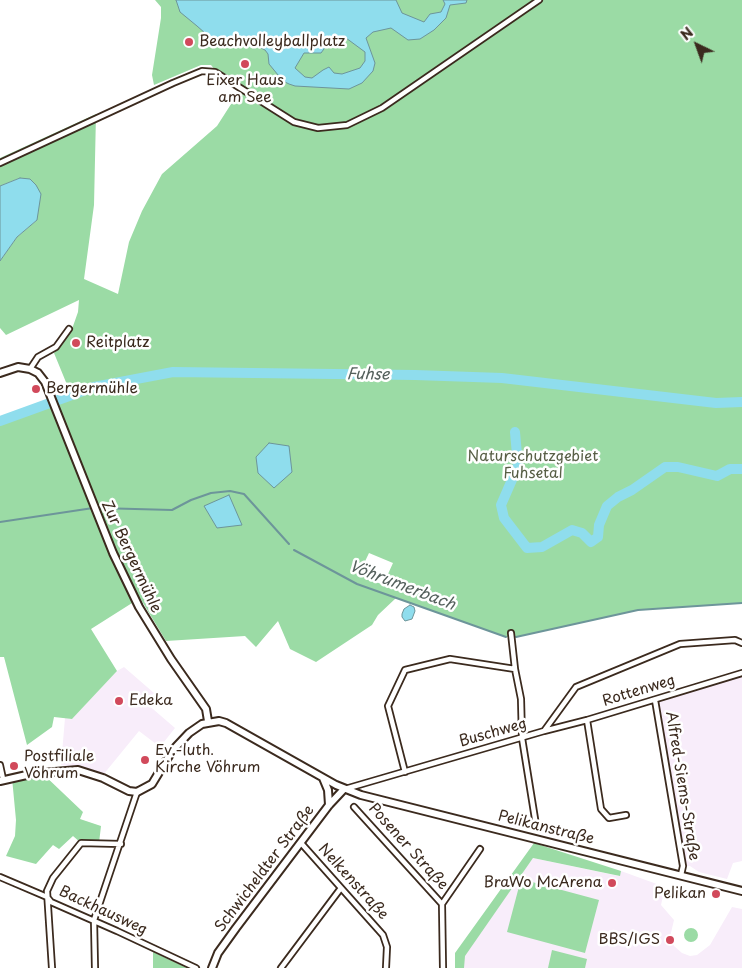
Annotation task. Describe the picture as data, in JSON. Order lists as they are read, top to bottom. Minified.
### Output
{"streets":{"main road":["Zur Bergermühle","Pelikanstraße","Schwicheldter Straße"],"street":["Rottenweg","Buschweg","Alfred-Siems-Straße","Posener Straße","Nelkenstraße","Backhausweg"]},"crossings":[["Zur Bergermühle","Pelikanstraße"],["Rottenweg","Buschweg"],["Rottenweg","Alfred-Siems-Straße"],["Buschweg","Pelikanstraße"],["Buschweg","Schwicheldter Straße"],["Alfred-Siems-Straße","Pelikanstraße"],["Pelikanstraße","Schwicheldter Straße"],["Schwicheldter Straße","Nelkenstraße"]],"water":["Fuhse","Vöhrumerbach"],"parks":["Naturschutzgebiet Fuhsetal"],"places":["Beachvolleyballplatz","Eixer Haus am See","Reitplatz","Bergermühle","Edeka","Ev.-luth. Kirche Vöhrum","Postfiliale Vöhrum","BraWo McArena","Pelikan","BBS/IGS"],"north":"top left"}
